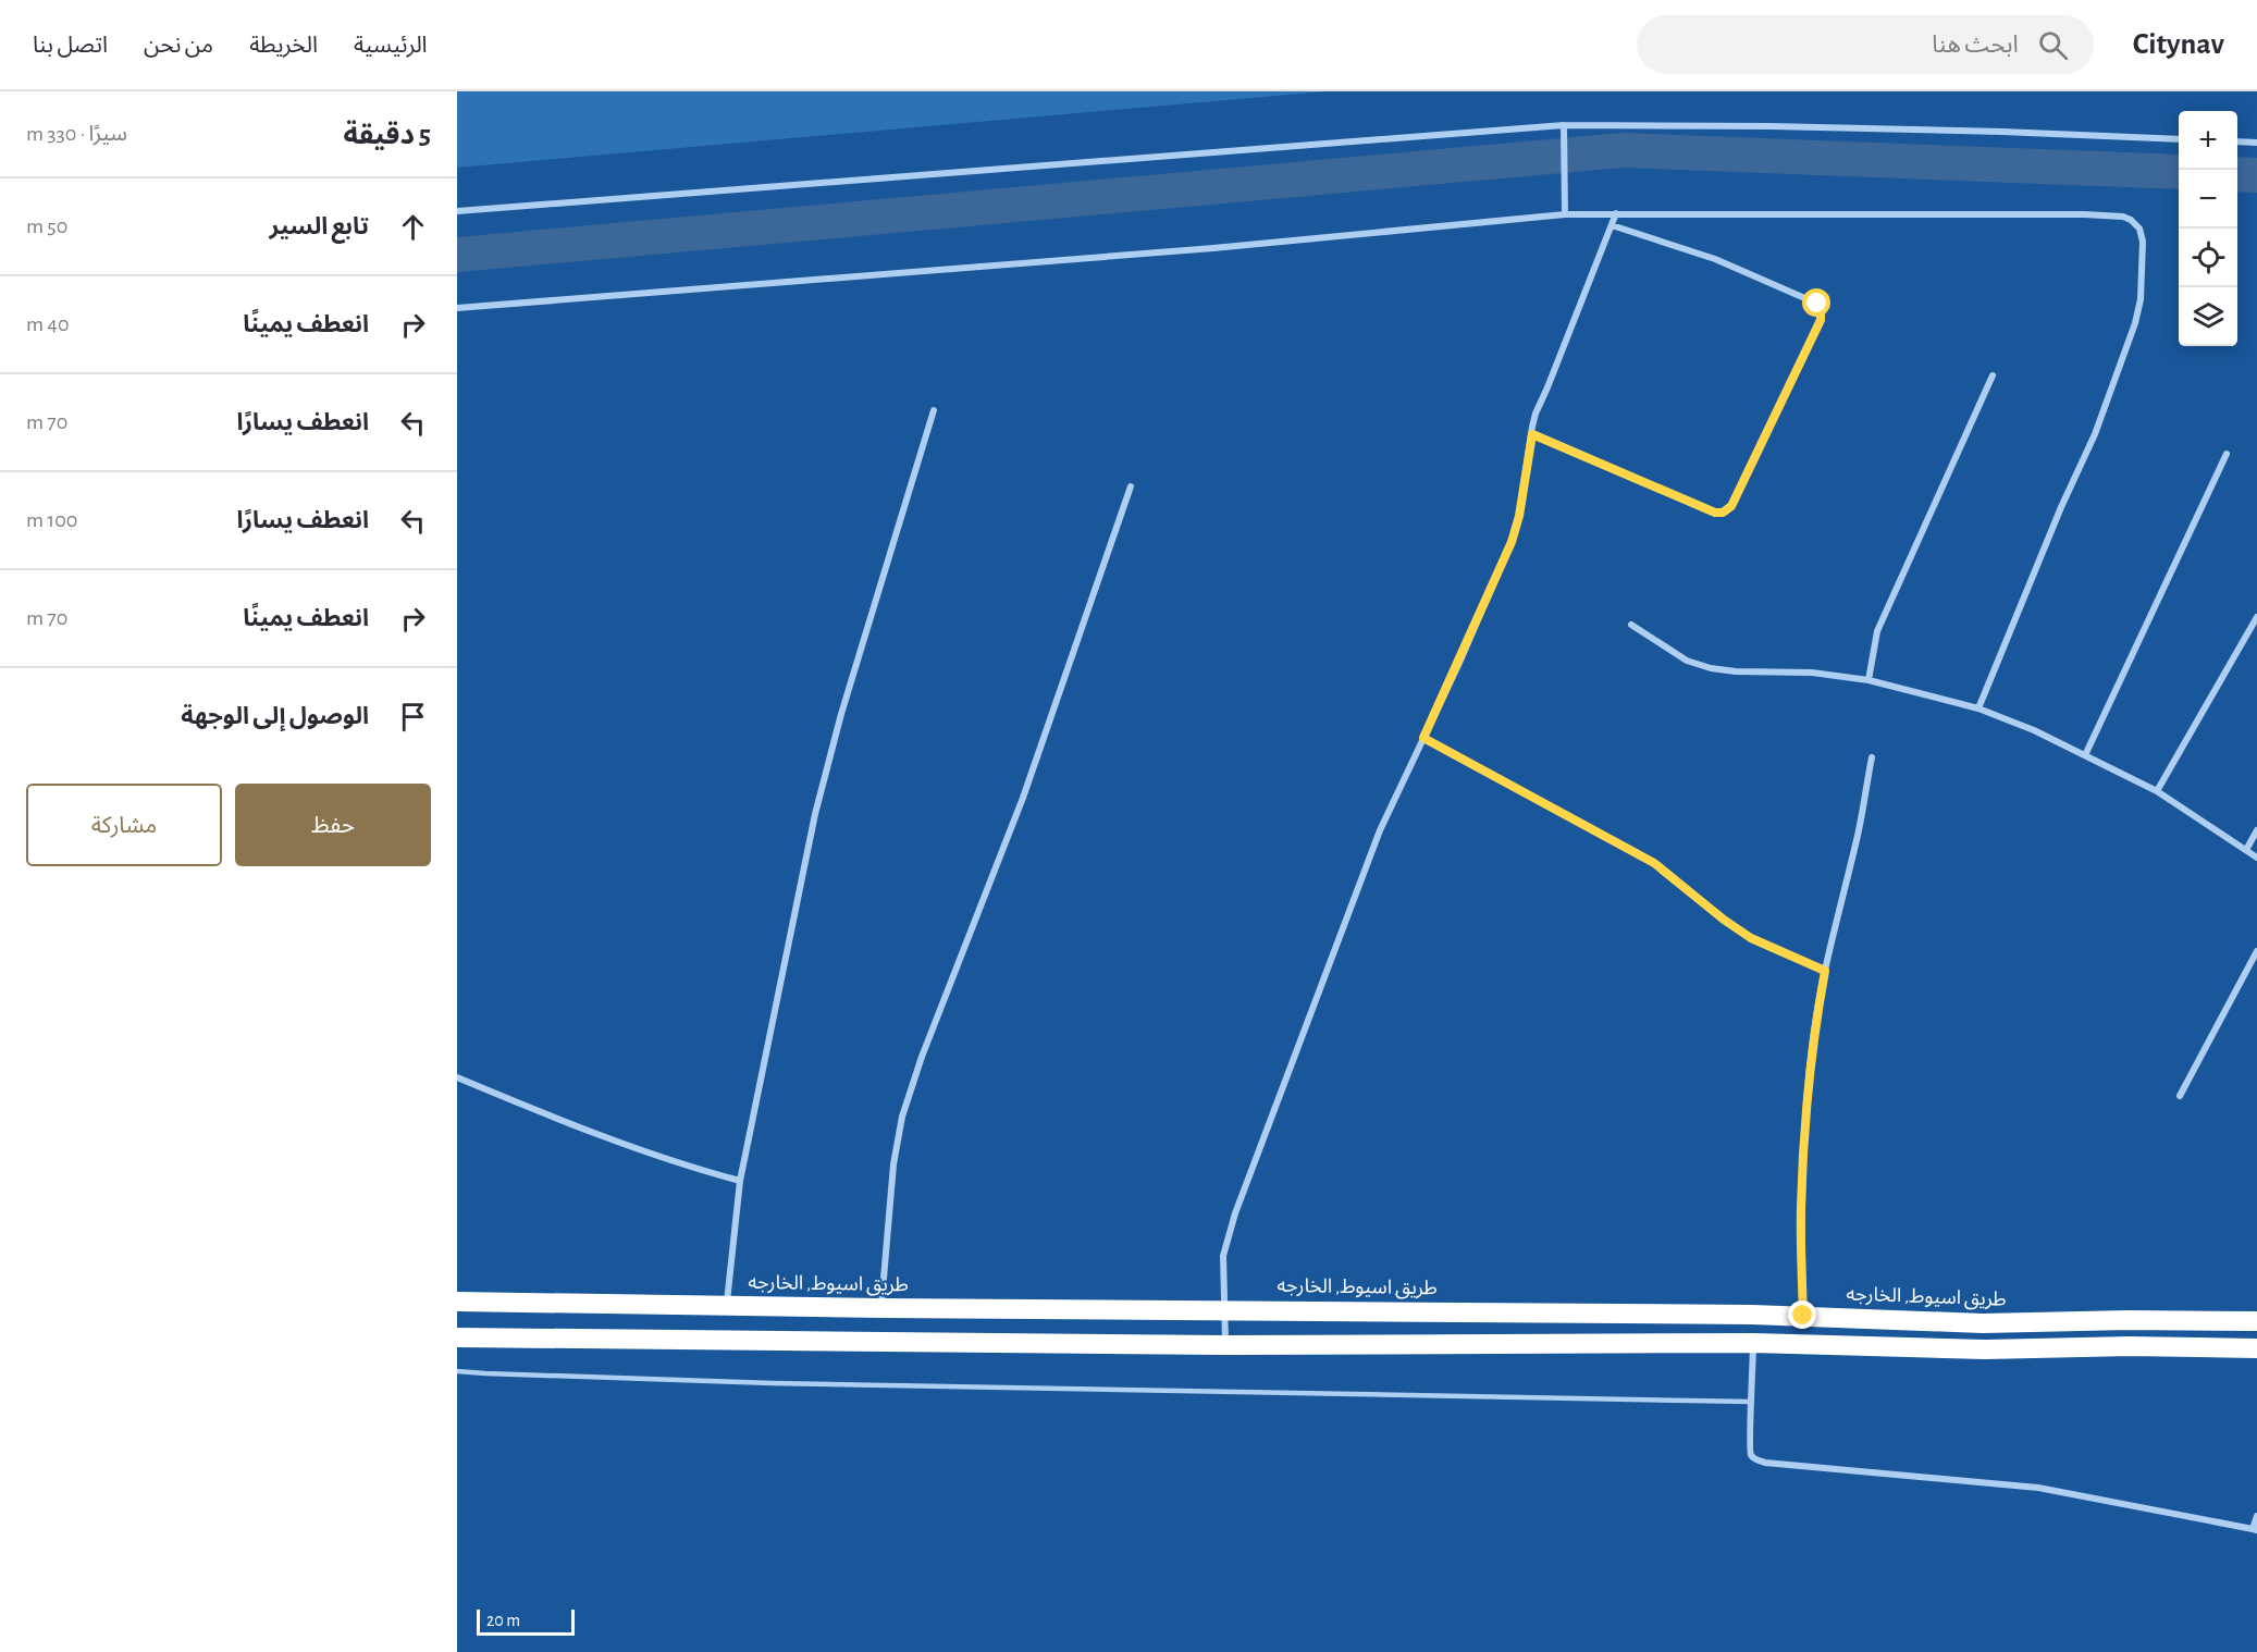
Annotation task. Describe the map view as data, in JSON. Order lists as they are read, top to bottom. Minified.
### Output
{"streets":{"highway":["طريق اسيوط, الخارجه"]},"scale_bar":"20 m","page":{"header":"Citynav","search":"ابحث هنا","nav":["الرئيسية","الخريطة","من نحن","اتصل بنا"],"heading":["5 دقيقة","سيرًا · 330 m"],"map_buttons":["+","−"],"list":[["تابع السير","50 m"],["انعطف يمينًا","40 m"],["انعطف يسارًا","70 m"],["انعطف يسارًا","100 m"],["انعطف يمينًا","70 m"],"الوصول إلى الوجهة"],"buttons":["حفظ","مشاركة"],"scale":"20 m"}}
